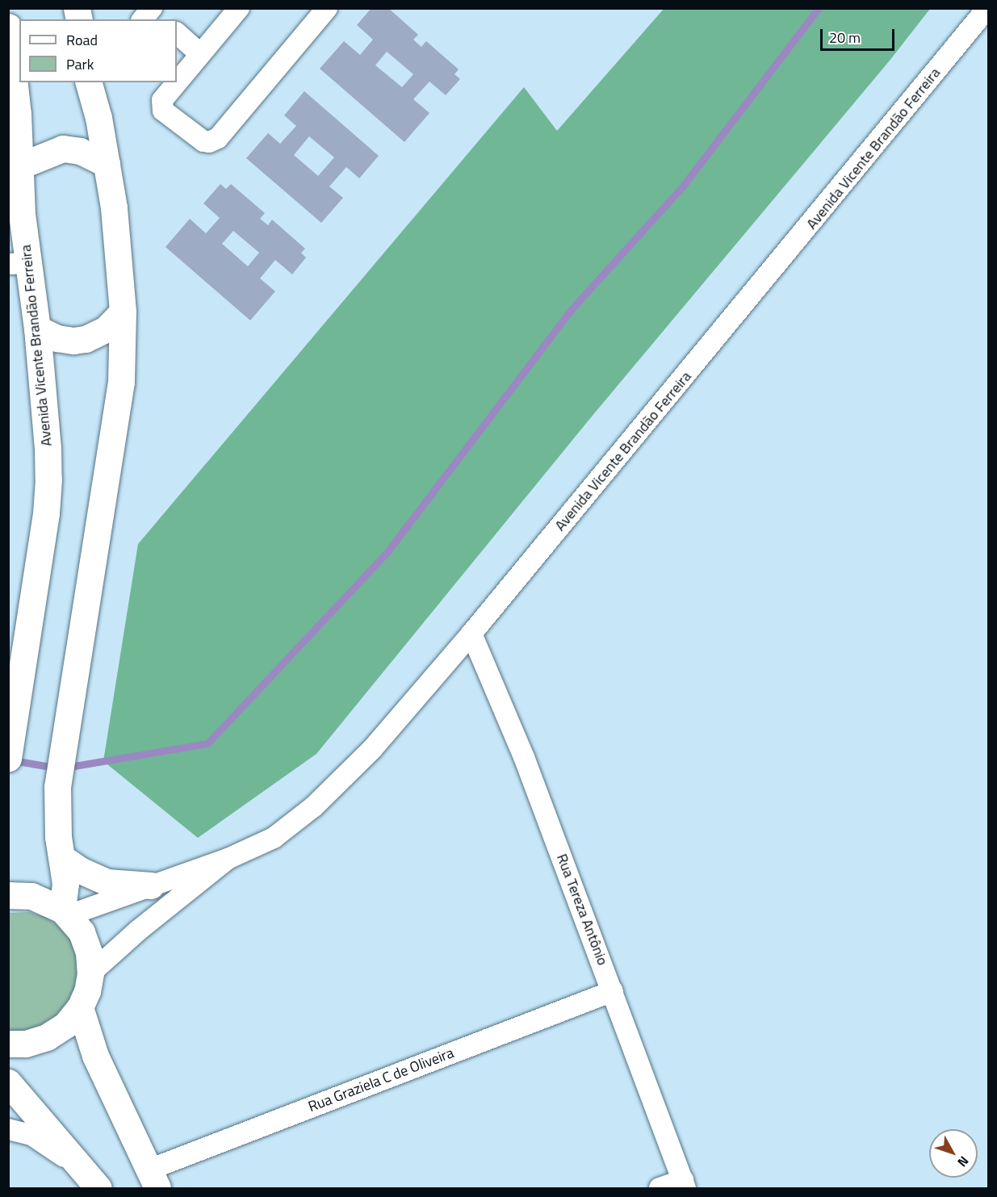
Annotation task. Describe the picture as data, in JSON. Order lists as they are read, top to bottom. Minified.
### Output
{"streets":{"street":["Avenida Vicente Brandão Ferreira","Rua Tereza Antônio","Rua Graziela C de Oliveira"]},"crossings":[["Avenida Vicente Brandão Ferreira","Rua Tereza Antônio"],["Rua Tereza Antônio","Rua Graziela C de Oliveira"]],"legend":["Road","Park"],"scale_bar":"20 m","north":"bottom right"}
